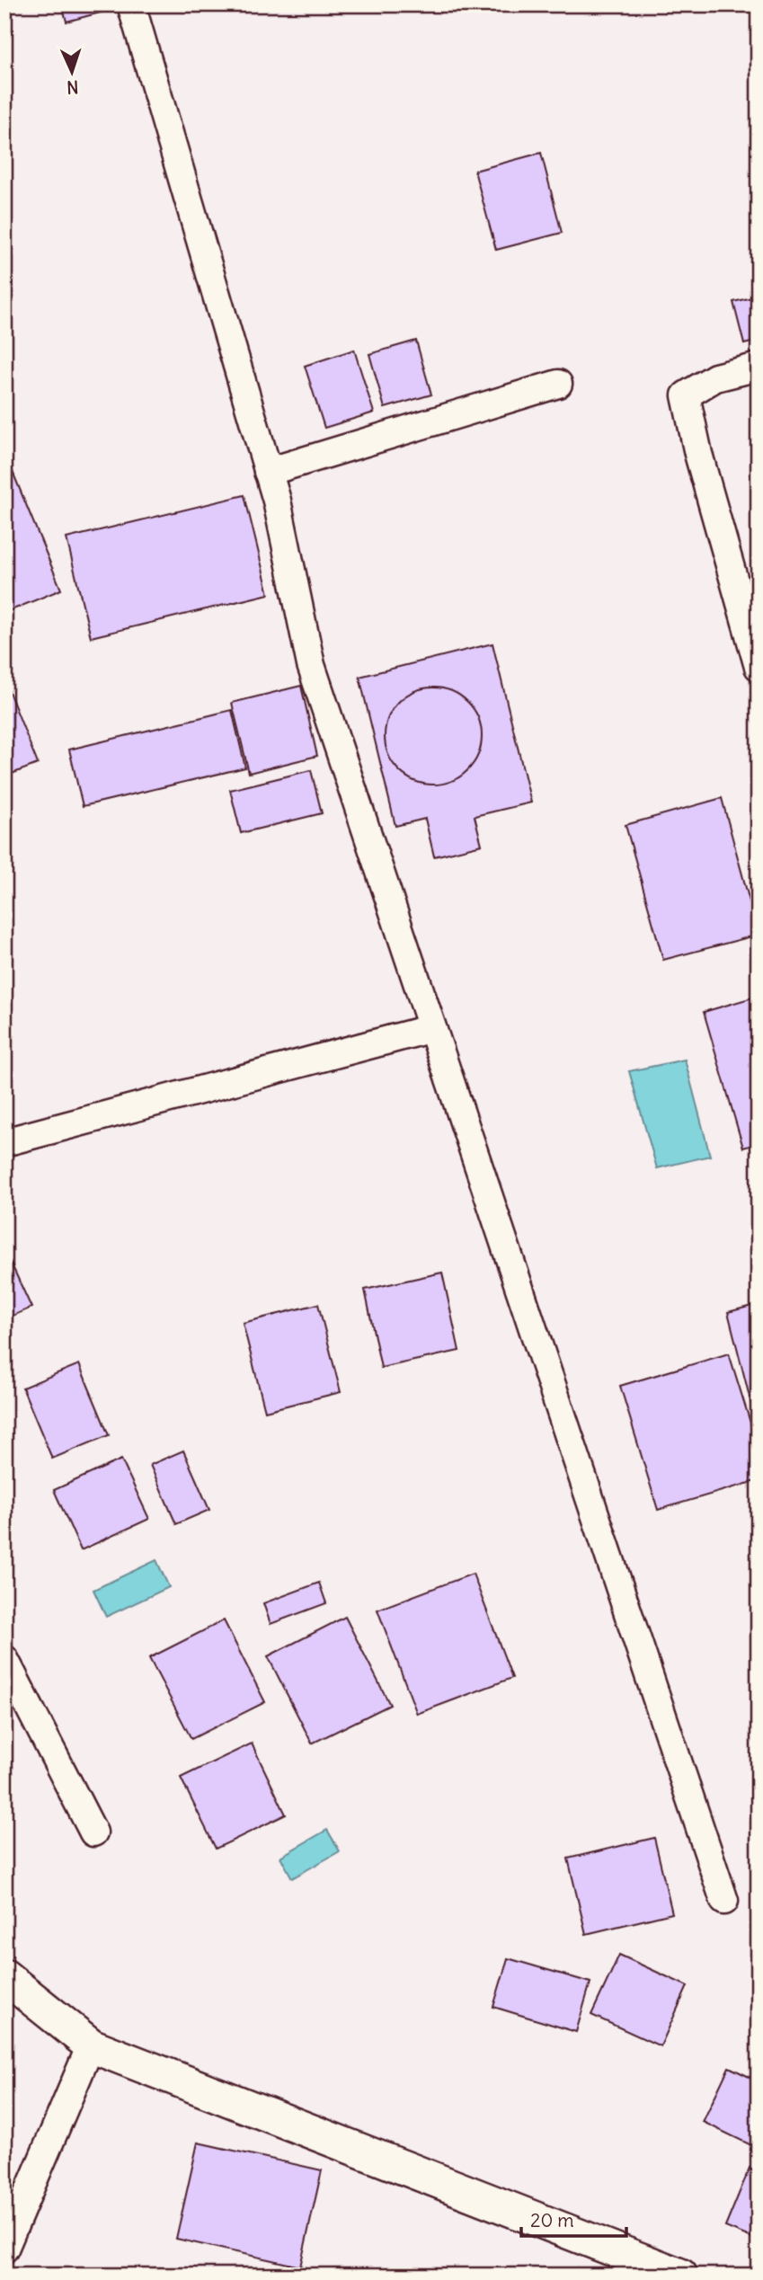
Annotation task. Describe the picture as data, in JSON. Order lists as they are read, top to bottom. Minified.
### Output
{"scale_bar":"20 m","north":"bottom"}
